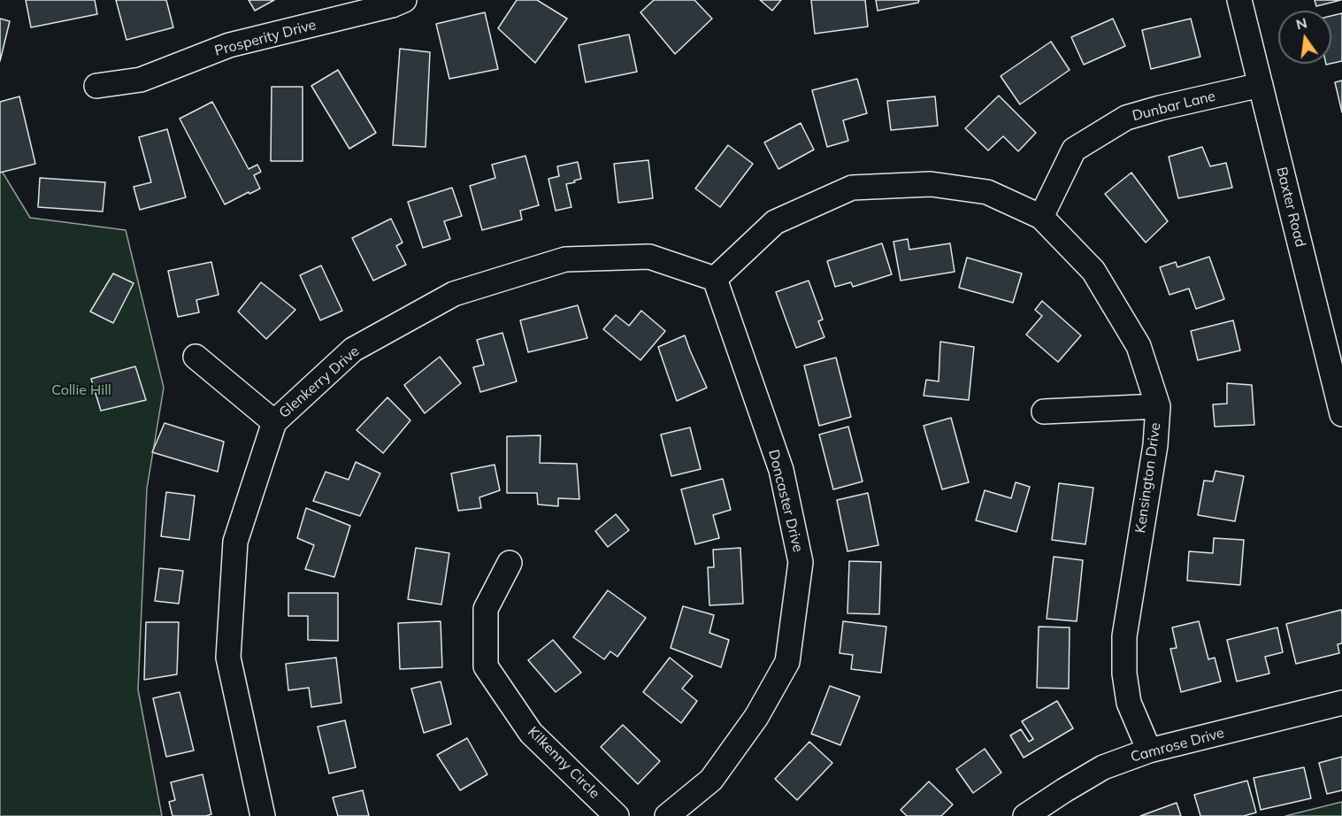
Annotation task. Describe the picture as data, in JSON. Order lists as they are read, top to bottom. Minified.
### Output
{"streets":{"street":["Prosperity Drive","Dunbar Lane","Baxter Road","Glenkerry Drive","Kensington Drive","Doncaster Drive","Camrose Drive","Kilkenny Circle"]},"crossings":[["Dunbar Lane","Baxter Road"],["Dunbar Lane","Kensington Drive"],["Glenkerry Drive","Kensington Drive"],["Glenkerry Drive","Doncaster Drive"],["Kensington Drive","Doncaster Drive"],["Kensington Drive","Camrose Drive"]],"parks":["Collie Hill"],"north":"top"}
